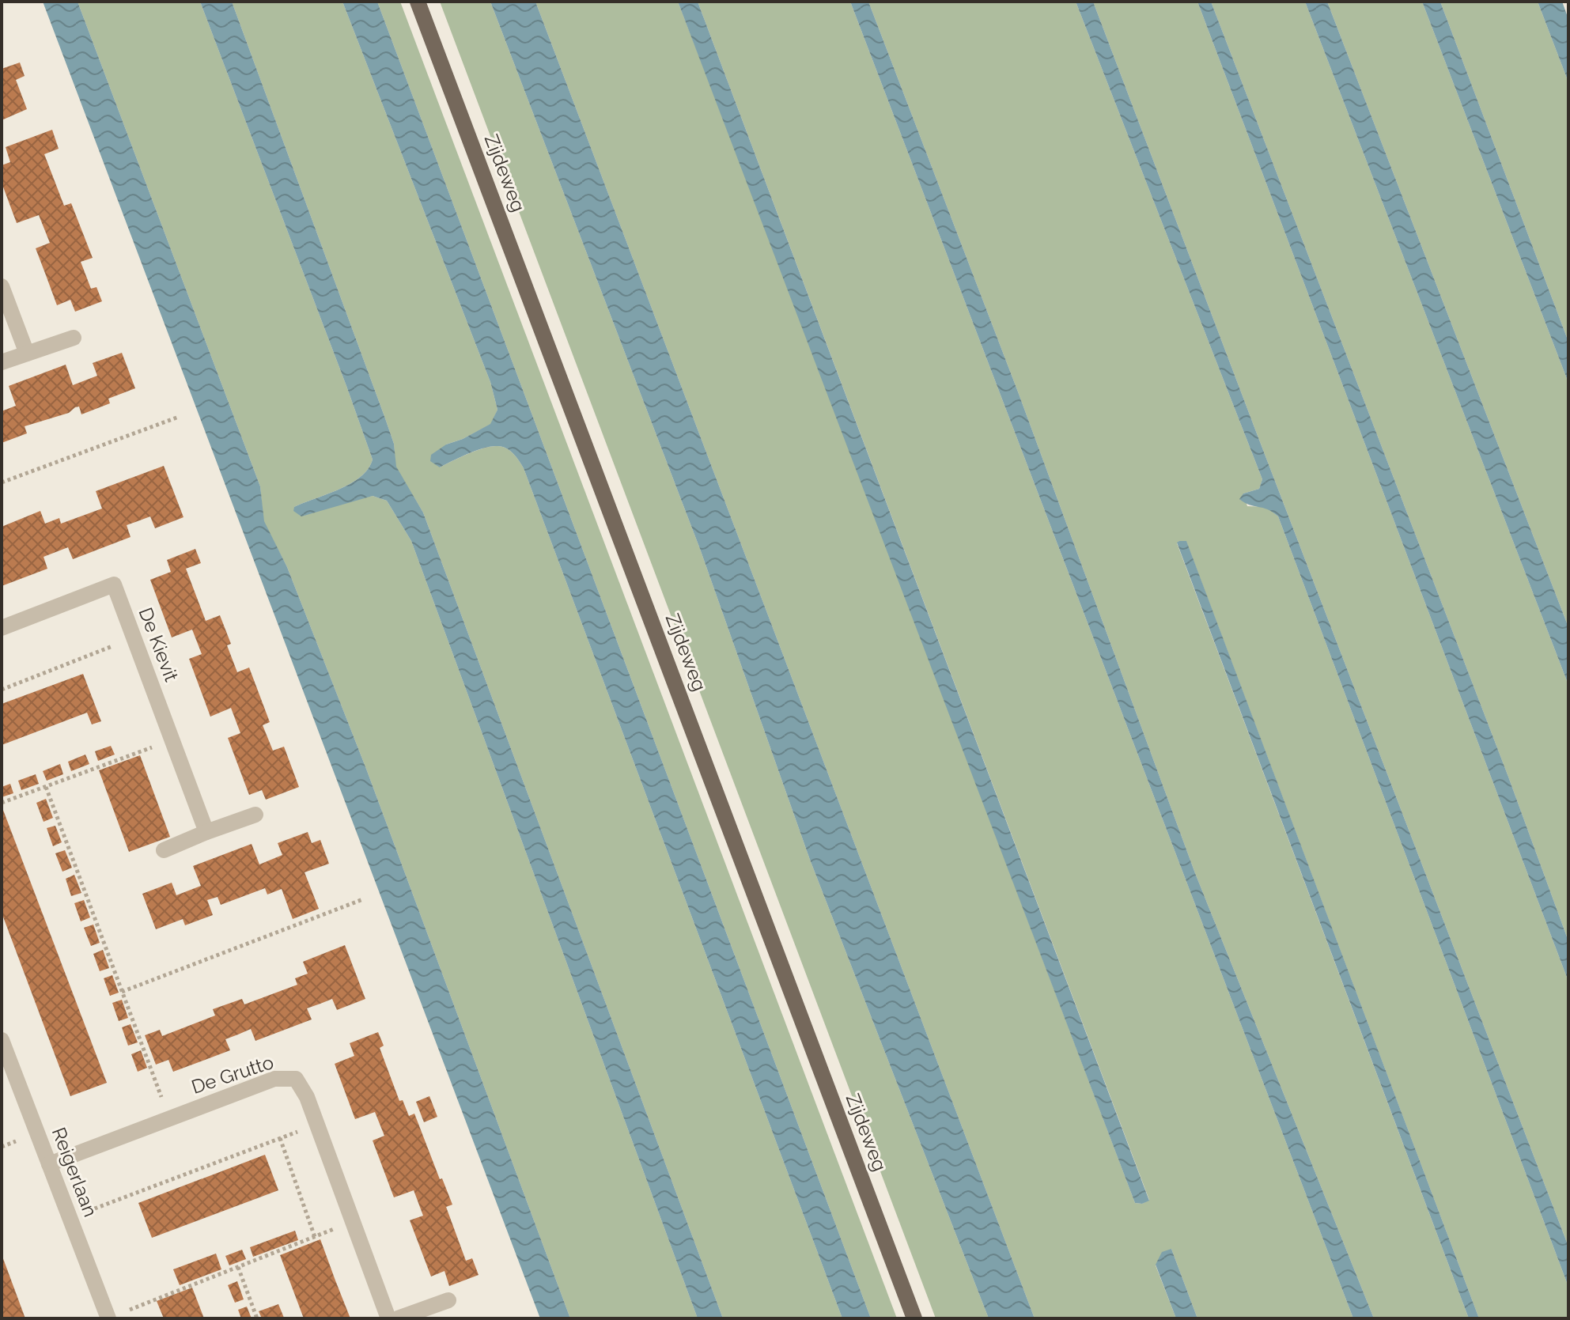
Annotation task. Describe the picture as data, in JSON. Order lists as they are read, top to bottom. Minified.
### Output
{"streets":{"main road":["Zijdeweg"],"street":["De Kievit","De Grutto","Reigerlaan"]},"crossings":[["De Grutto","Reigerlaan"]]}
